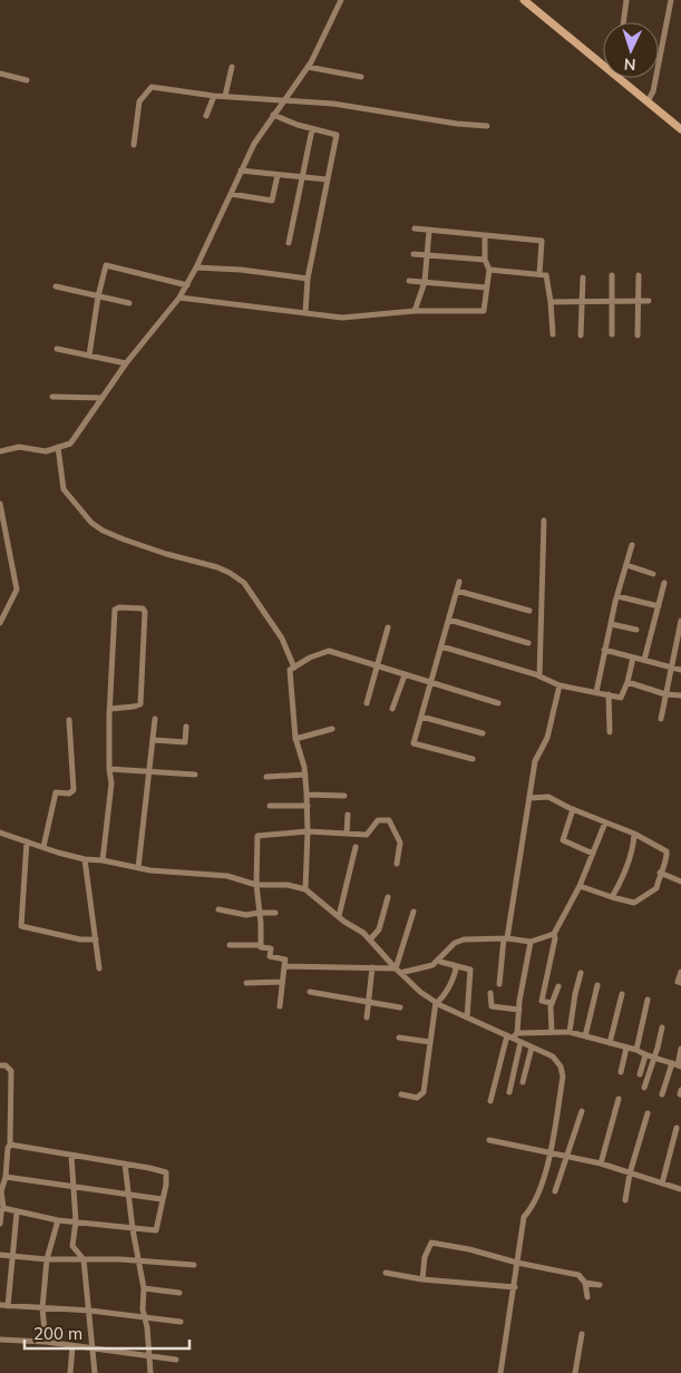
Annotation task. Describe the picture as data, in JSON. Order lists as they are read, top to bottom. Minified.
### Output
{"scale_bar":"200 m","north":"bottom"}
